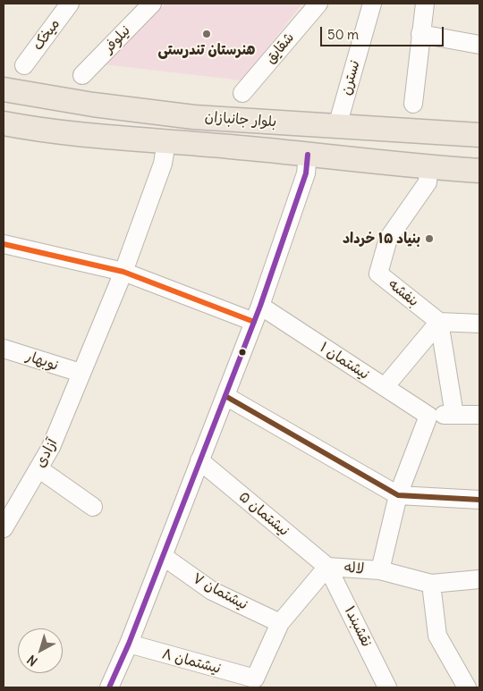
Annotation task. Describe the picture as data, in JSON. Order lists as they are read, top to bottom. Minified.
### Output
{"streets":{"main road":["بلوار جانبازان"],"street":["میخک","نیلوفر","شقایق","نسترن","بنفشه","نوبهار","نیشتمان ۱","آزادی","نیشتمان ۵","لاله","نیشتمان ۷","نقشبند۱","نیشتمان ۸"]},"crossings":[["نسترن","بلوار جانبازان"],["بلوار جانبازان","بنفشه"],["بلوار جانبازان","آزادی"],["نوبهار","آزادی"],["نیشتمان ۱","آزادی"],["نیشتمان ۱","لاله"],["نیشتمان ۵","لاله"],["نیشتمان ۵","نقشبند۱"],["لاله","نیشتمان ۷"],["لاله","نقشبند۱"],["لاله","نیشتمان ۸"]],"places":["هنرستان تندرستی","بنیاد ۱۵ خرداد"],"scale_bar":"50 m","north":"bottom left"}
